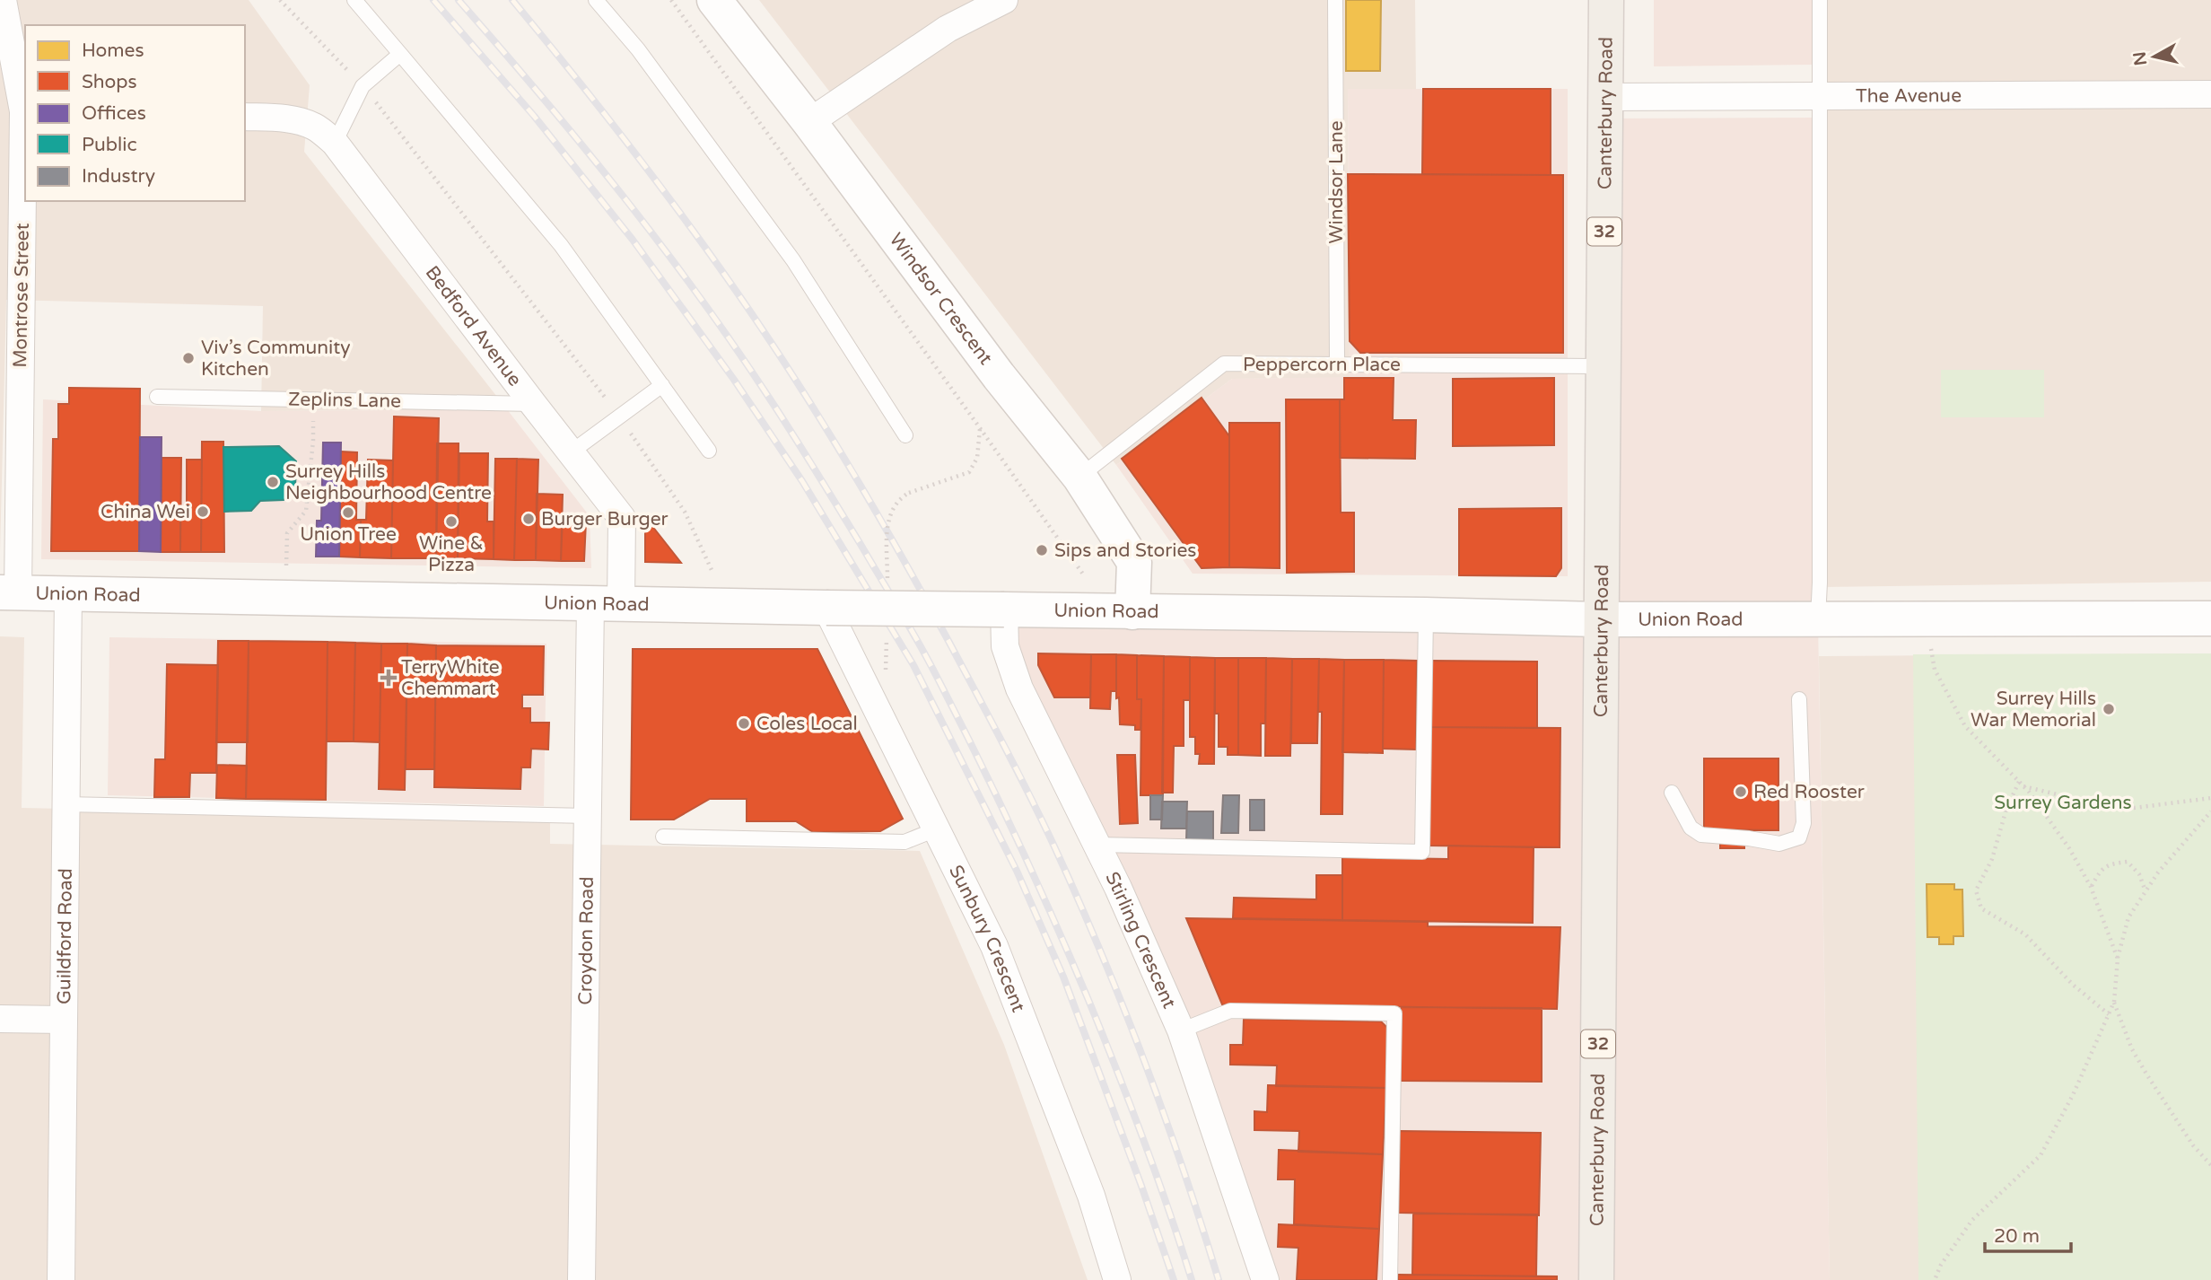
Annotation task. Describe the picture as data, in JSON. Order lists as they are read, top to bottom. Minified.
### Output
{"streets":{"main road":["Canterbury Road","32","Windsor Crescent","Union Road"],"street":["The Avenue","Montrose Street","Bedford Avenue","Guildford Road","Sunbury Crescent","Stirling Crescent","Croydon Road"],"lane":["Windsor Lane","Peppercorn Place","Zeplins Lane"]},"crossings":[["The Avenue","Canterbury Road"],["Canterbury Road","Peppercorn Place"],["Canterbury Road","Union Road"],["Windsor Lane","Peppercorn Place"],["Montrose Street","Union Road"],["Windsor Crescent","Peppercorn Place"],["Windsor Crescent","Union Road"],["Bedford Avenue","Zeplins Lane"],["Bedford Avenue","Union Road"],["Bedford Avenue","Croydon Road"],["Union Road","Guildford Road"],["Union Road","Sunbury Crescent"],["Union Road","Stirling Crescent"],["Union Road","Croydon Road"]],"parks":["Surrey Gardens"],"places":{"other":["Viv’s Community Kitchen","Surrey Hills Neighbourhood Centre","China Wei","Union Tree","Burger Burger","Wine & Pizza","Sips and Stories","Surrey Hills War Memorial","Coles Local","Red Rooster"],"health":["TerryWhite Chemmart"]},"legend":["Homes","Shops","Offices","Public","Industry"],"scale_bar":"20 m","north":"left"}
